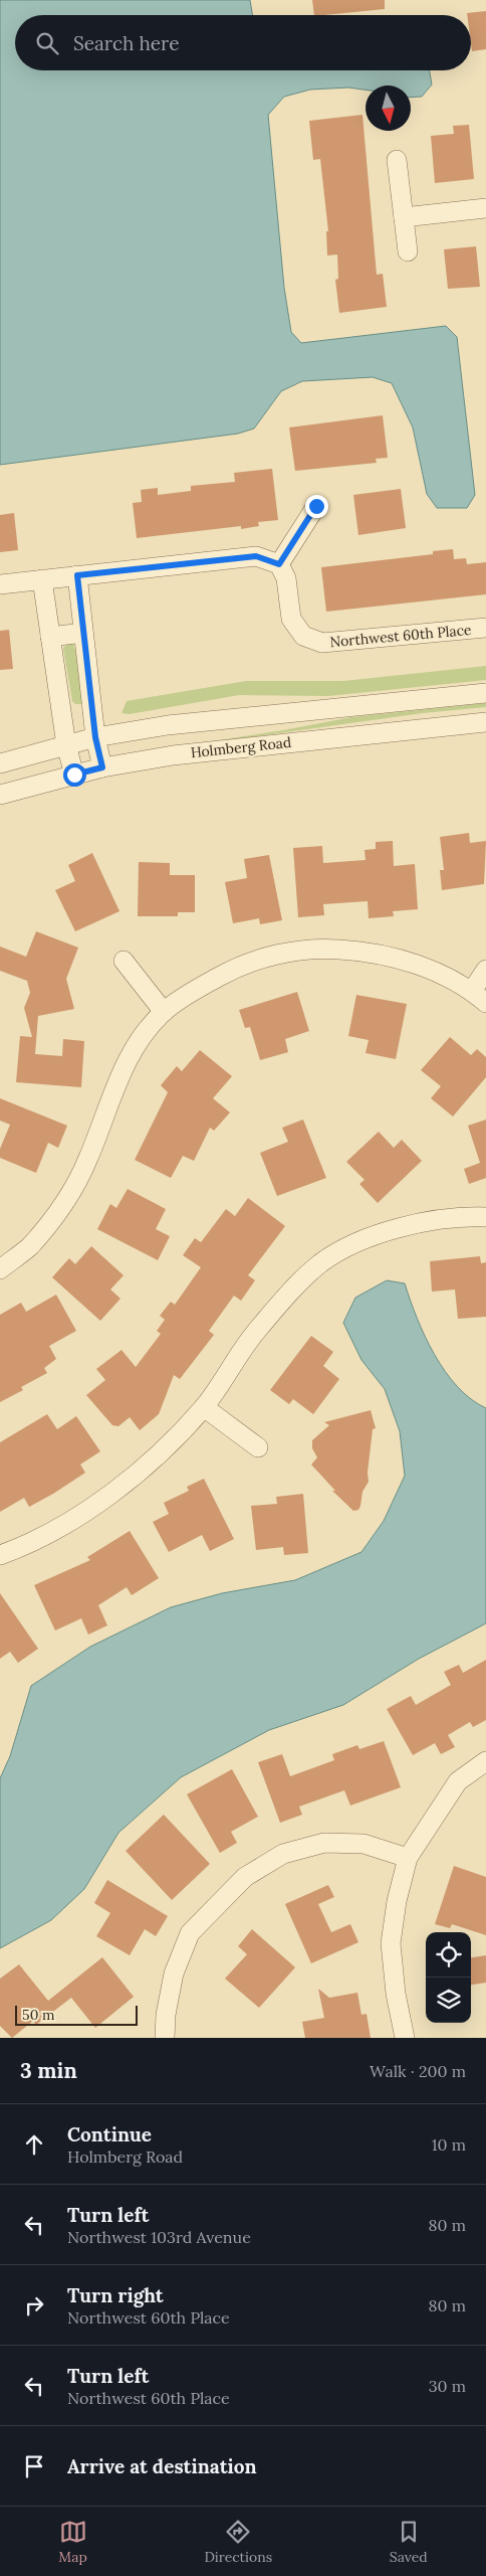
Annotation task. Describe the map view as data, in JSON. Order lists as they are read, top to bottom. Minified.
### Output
{"streets":{"street":["Northwest 60th Place","Holmberg Road"]},"scale_bar":"50 m","north":"bottom","page":{"search":"Search here","scale":"50 m","heading":["3 min","Walk · 200 m"],"list":[["Continue","Holmberg Road","10 m"],["Turn left","Northwest 103rd Avenue","80 m"],["Turn right","Northwest 60th Place","80 m"],["Turn left","Northwest 60th Place","30 m"],"Arrive at destination"],"nav":["Map","Directions","Saved"]}}
